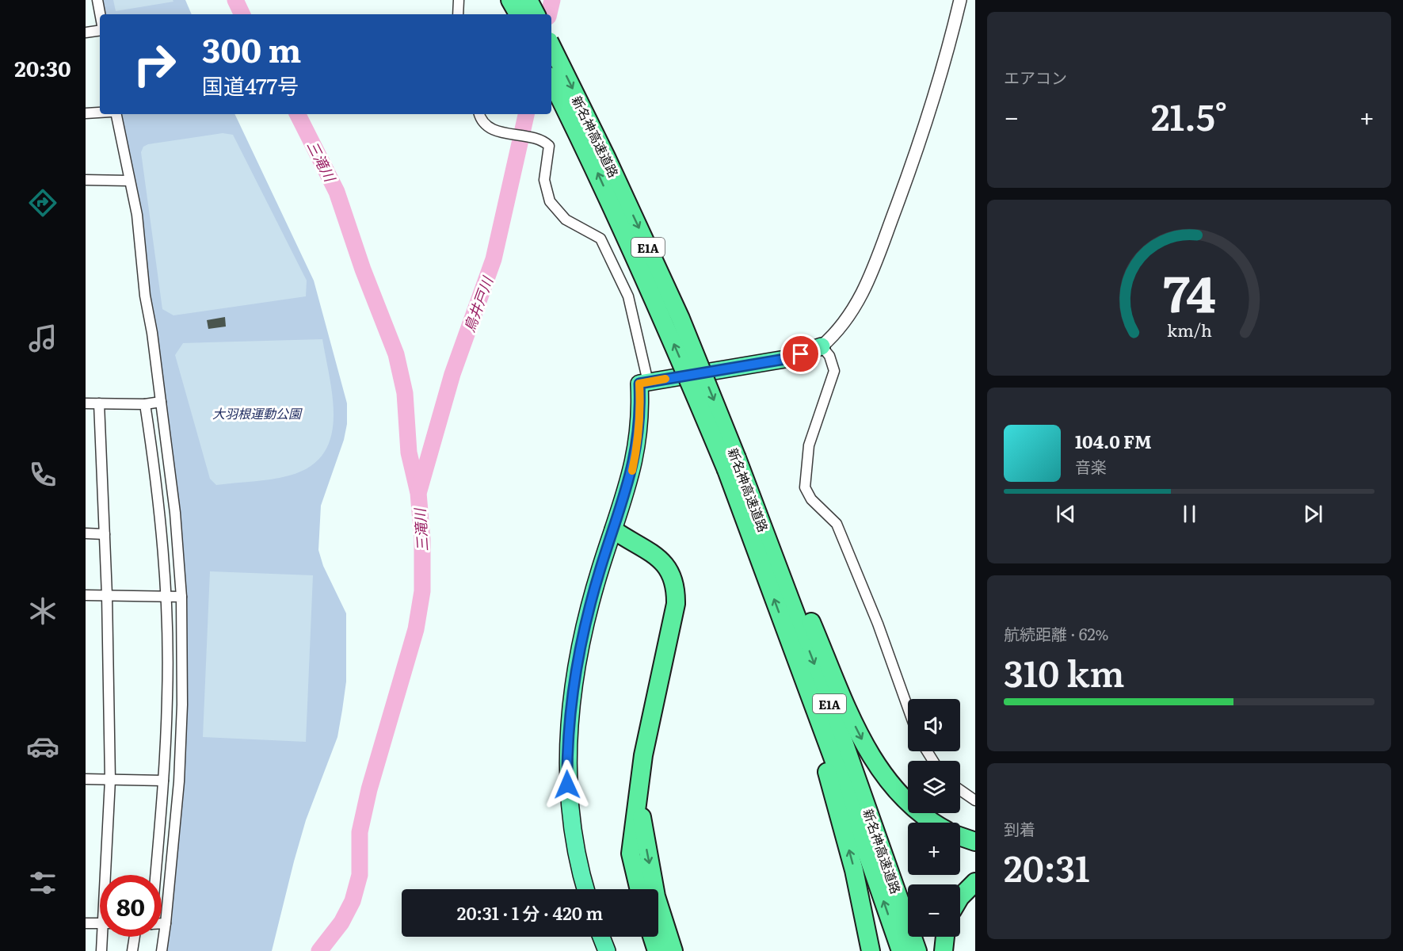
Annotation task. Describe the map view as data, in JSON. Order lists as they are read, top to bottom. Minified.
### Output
{"streets":{"highway":["新名神高速道路","E1A"]},"water":["三滝川","鳥井戸川"],"parks":["大羽根運動公園"],"page":{"tabs":"20:30","tile":["エアコン",["航続距離 · 62%","310 km"],["到着","20:31"]],"turn":["300 m","国道477号"],"heat":["−","21.5°","+"],"song":["104.0 FM","音楽"],"map_buttons":["+","−"],"limit":"80","trip":"20:31 · 1 分 · 420 m","gauge":["74","km/h"]}}
